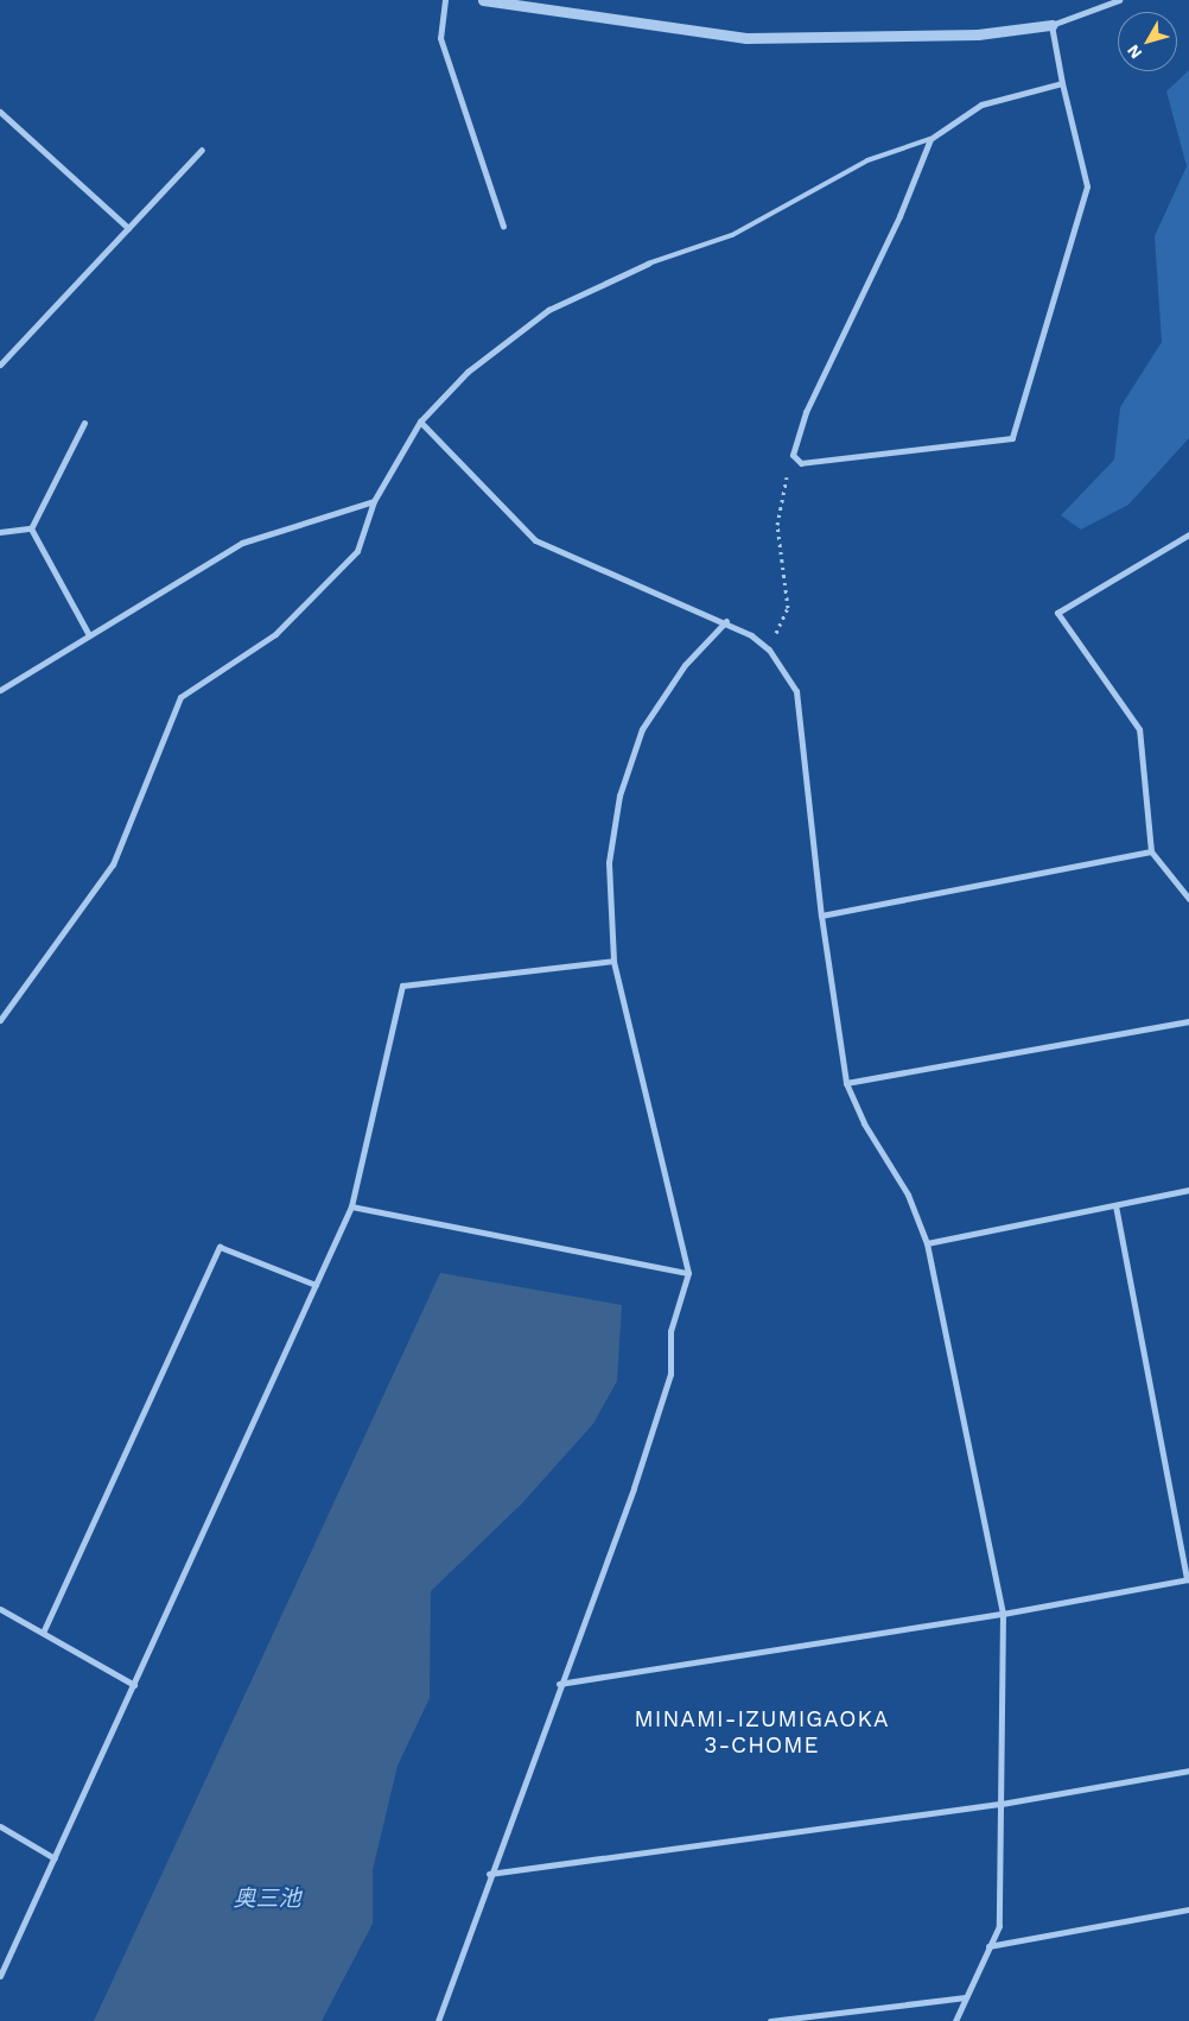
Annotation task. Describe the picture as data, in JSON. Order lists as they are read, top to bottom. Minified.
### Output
{"districts":["MINAMI-IZUMIGAOKA 3-CHOME"],"water":["奥三池"],"north":"bottom left"}
